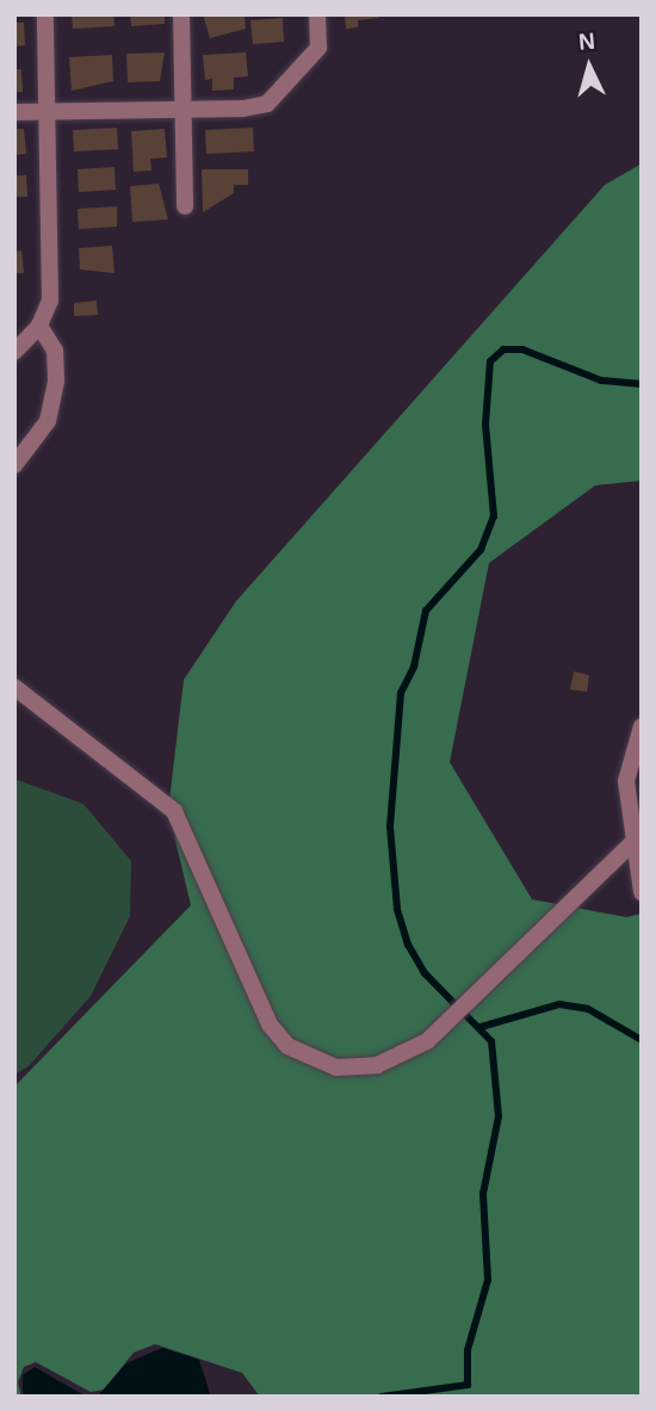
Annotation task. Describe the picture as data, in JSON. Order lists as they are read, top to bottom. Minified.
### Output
{"north":"top"}
